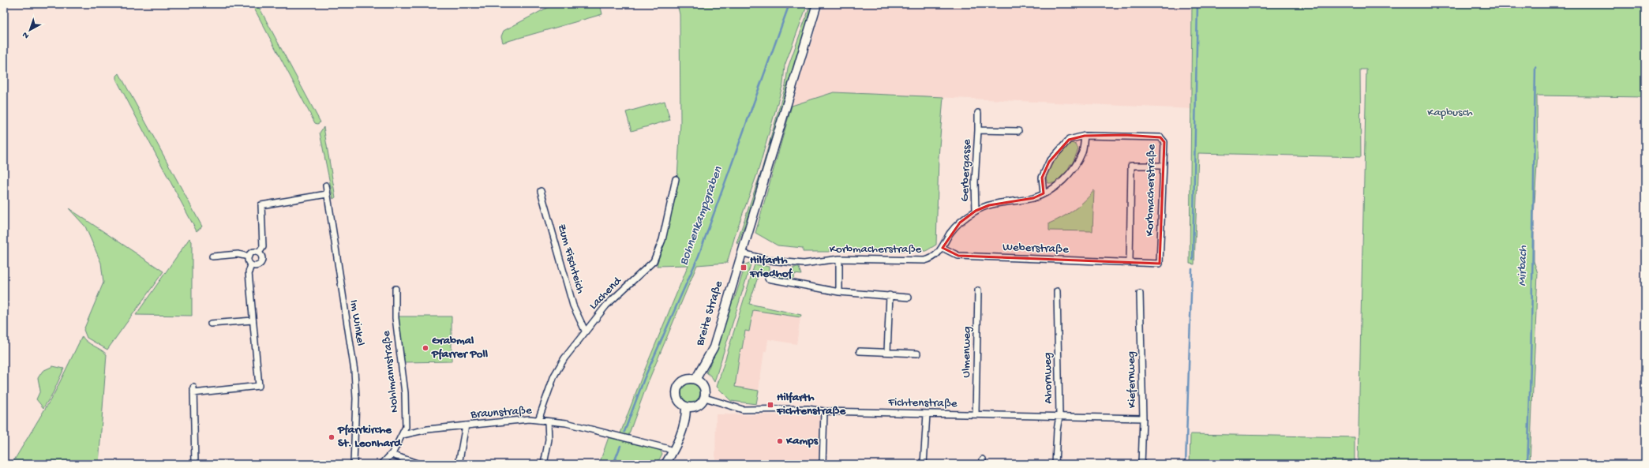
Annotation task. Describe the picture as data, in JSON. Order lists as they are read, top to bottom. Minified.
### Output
{"streets":{"main road":["Breite Straße"],"street":["Gerbergasse","Korbmacherstraße","Weberstraße","Zum Fischteich","Lachend","Im Winkel","Ulmenweg","Nohlmannstraße","Ahornweg","Kiefernweg","Fichtenstraße","Braunstraße"]},"crossings":[["Gerbergasse","Korbmacherstraße"],["Korbmacherstraße","Weberstraße"],["Korbmacherstraße","Breite Straße"],["Zum Fischteich","Lachend"],["Lachend","Braunstraße"],["Breite Straße","Fichtenstraße"],["Ulmenweg","Fichtenstraße"],["Nohlmannstraße","Braunstraße"],["Ahornweg","Fichtenstraße"],["Kiefernweg","Fichtenstraße"]],"water":["Bohnenkampgraben","Mirbach"],"parks":["Kapbusch"],"places":{"transit":["Hilfarth Friedhof","Hilfarth Fichtenstraße"],"other":["Grabmal Pfarrer Poll","Pfarrkirche St. Leonhard","Kamps"]},"north":"bottom left"}
